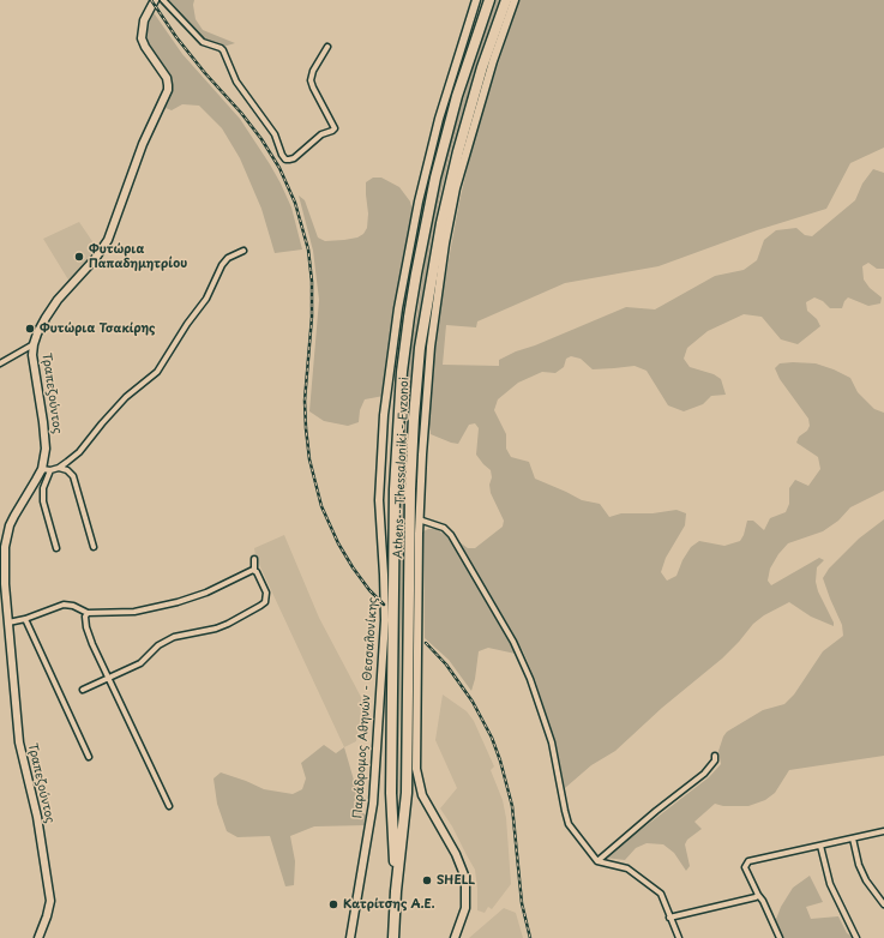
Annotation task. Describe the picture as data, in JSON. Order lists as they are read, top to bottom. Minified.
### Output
{"streets":{"highway":["Athens - Thessaloniki - Evzonoi"],"main road":["Τραπεζούντος","Παράδρομος Αθηνών - Θεσσαλονίκης"]},"places":["Φυτώρια Παπαδημητρίου","Φυτώρια Τσακίρης","SHELL","Κατρίτσης Α.Ε."]}
